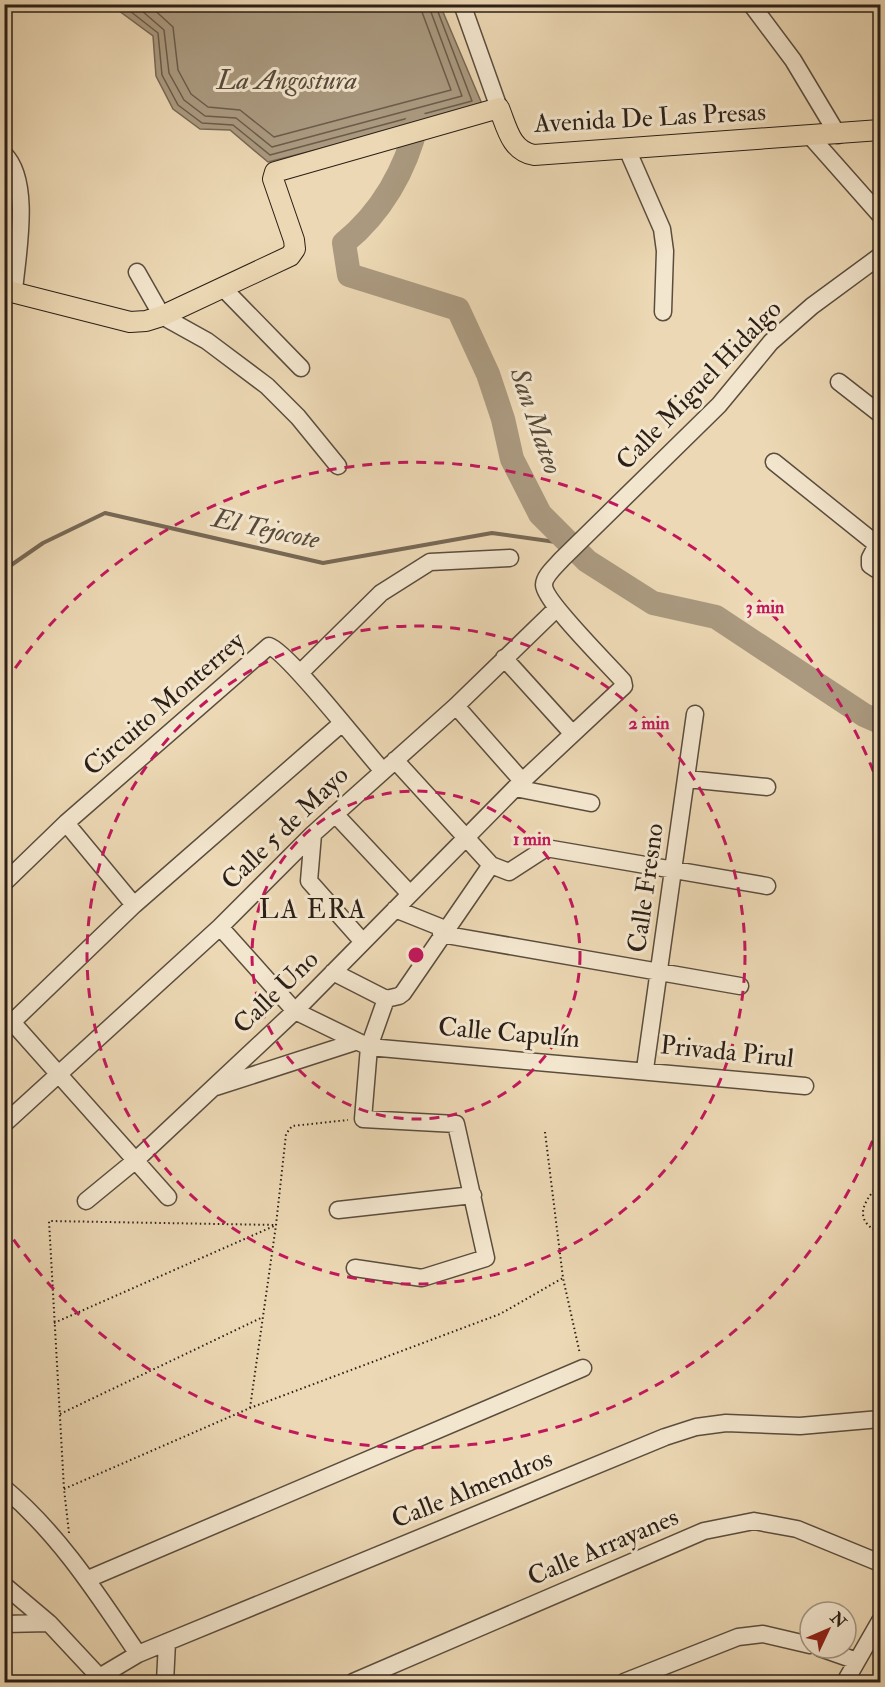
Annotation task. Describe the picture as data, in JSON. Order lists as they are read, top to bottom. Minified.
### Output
{"streets":{"main road":["Avenida De Las Presas"],"street":["Calle Miguel Hidalgo","Circuito Monterrey","Calle 5 de Mayo","Calle Fresno","Calle Uno","Calle Capulín","Privada Pirul","Calle Almendros","Calle Arrayanes"]},"crossings":[["Calle Miguel Hidalgo","Calle 5 de Mayo"],["Calle Miguel Hidalgo","Calle Uno"],["Circuito Monterrey","Calle 5 de Mayo"],["Circuito Monterrey","Calle Uno"],["Calle 5 de Mayo","Calle Uno"],["Calle Fresno","Calle Capulín"],["Calle Fresno","Privada Pirul"],["Calle Capulín","Privada Pirul"]],"districts":["LA ERA"],"water":["La Angostura","San Mateo","El Tejocote"],"north":"top right","rings":["3 min","2 min","1 min"]}
